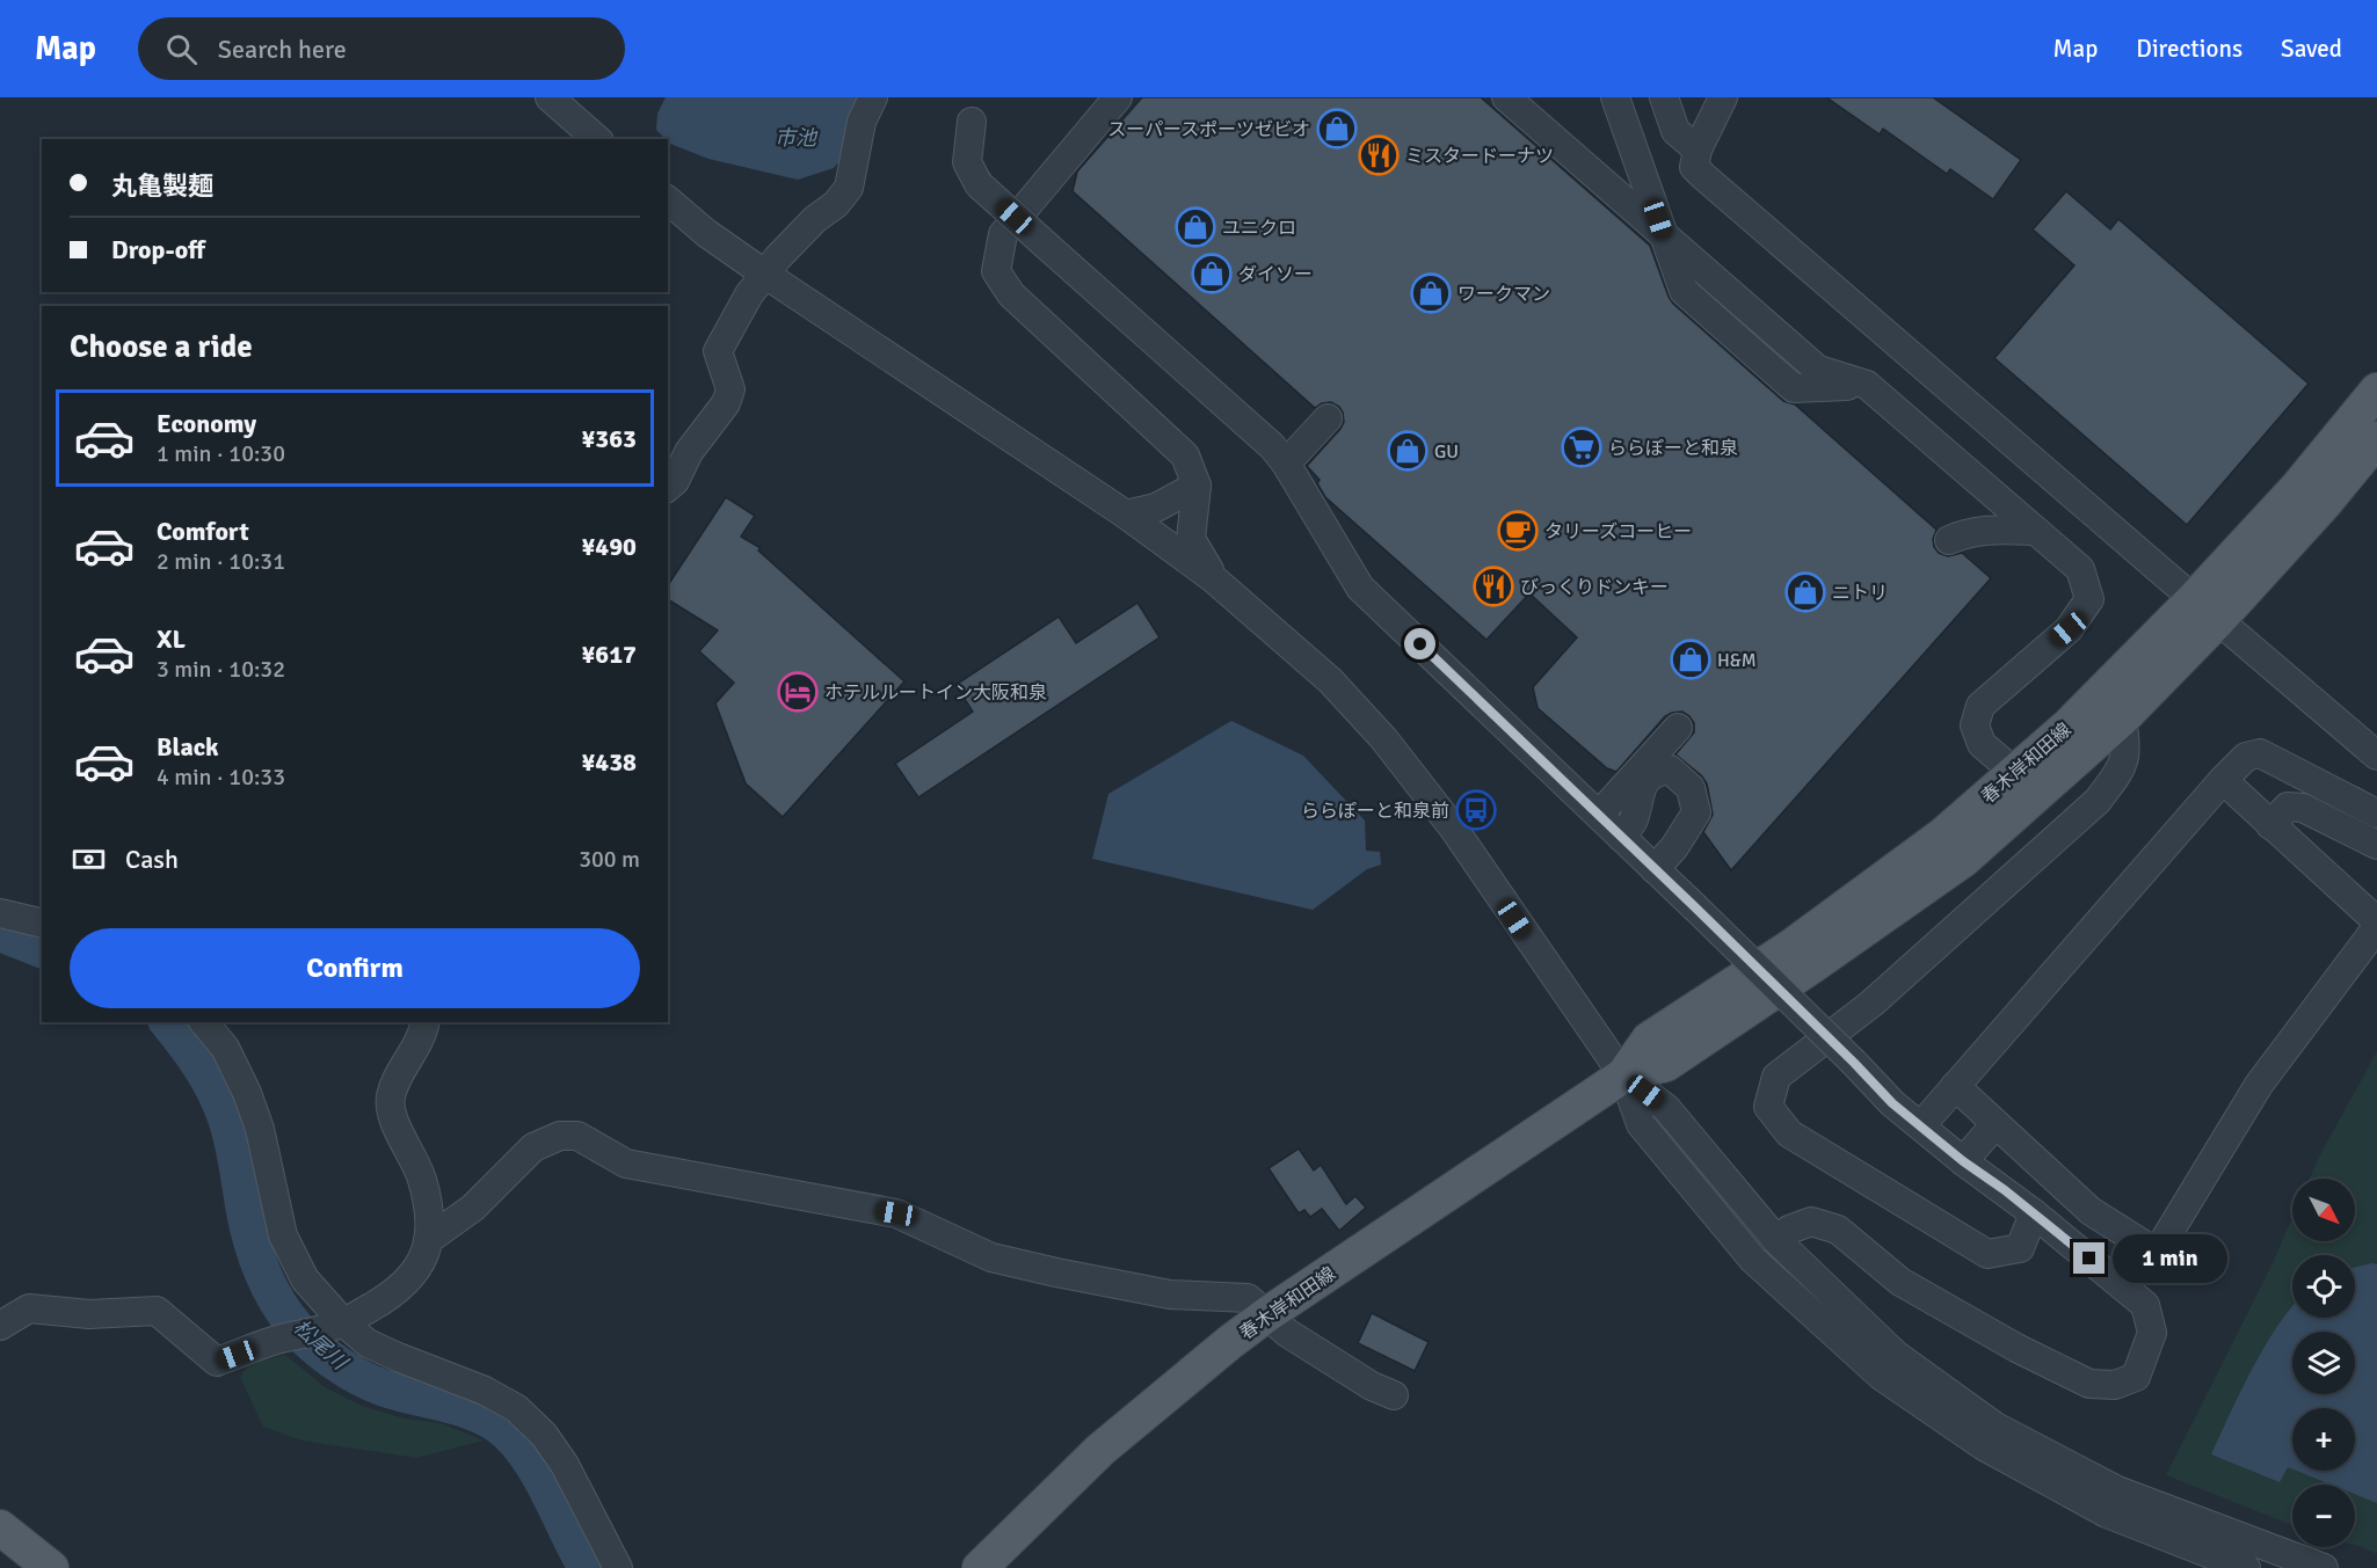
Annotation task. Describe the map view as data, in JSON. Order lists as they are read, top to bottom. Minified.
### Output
{"streets":{"main road":["春木岸和田線"]},"water":["市池","松尾川"],"places":{"shop":["スーパースポーツゼビオ","ユニクロ","ダイソー","ワークマン","GU","ニトリ","H&M"],"restaurant":["ミスタードーナツ","びっくりドンキー"],"supermarket":["ららぽーと和泉"],"cafe":["タリーズコーヒー"],"hotel":["ホテルルートイン大阪和泉"],"bus stop":["ららぽーと和泉前"]},"north":"bottom right","page":{"header":"Map","search":"Search here","nav":["Map","Directions","Saved"],"banner":["丸亀製麺","Drop-off"],"heading":"Choose a ride","list":[{"name":"Economy","note":"1 min · 10:30","value":"¥363"},{"name":"Comfort","note":"2 min · 10:31","value":"¥490"},{"name":"XL","note":"3 min · 10:32","value":"¥617"},{"name":"Black","note":"4 min · 10:33","value":"¥438"}],"pay":["Cash","300 m"],"buttons":"Confirm","map_buttons":["+","−"],"bubble":"1 min"}}
